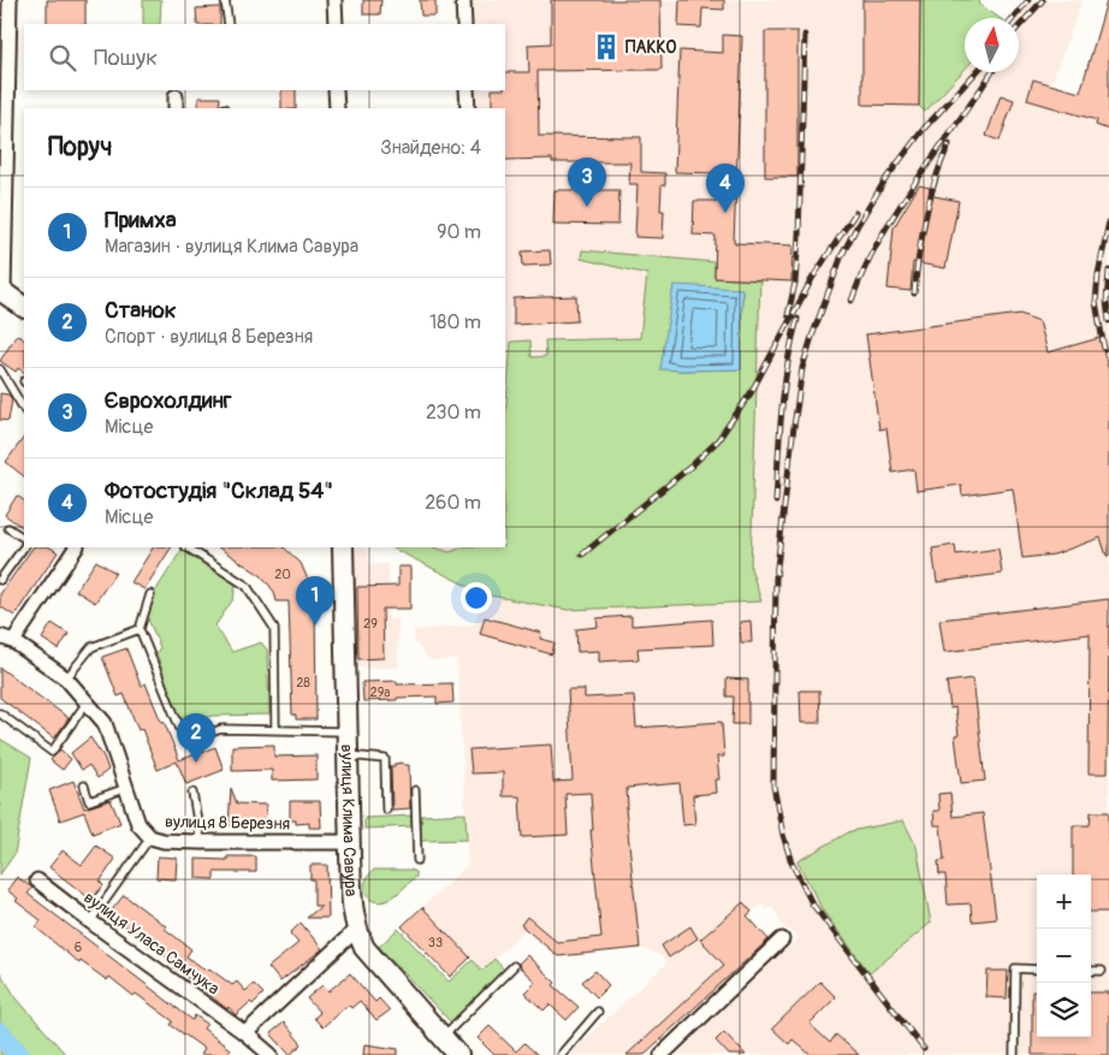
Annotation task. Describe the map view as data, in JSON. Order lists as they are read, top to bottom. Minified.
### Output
{"streets":{"street":["вулиця Клима Савура","вулиця 8 Березня","вулиця Уласа Самчука"]},"crossings":[["вулиця Клима Савура","вулиця 8 Березня"]],"places":{"building":["ПАККО"]},"house_numbers":["20","29","28","29а","33","6"],"north":"top","page":{"search":"Пошук","heading":["Поруч","Знайдено: 4"],"pins":["3","4","1","2"],"list":[{"mark":"1","name":"Примха","note":"Магазин · вулиця Клима Савура","value":"90 m"},{"mark":"2","name":"Станок","note":"Спорт · вулиця 8 Березня","value":"180 m"},{"mark":"3","name":"Єврохолдинг","note":"Місце","value":"230 m"},{"mark":"4","name":"Фотостудія \"Склад 54\"","note":"Місце","value":"260 m"}],"map_buttons":["+","−"]}}
